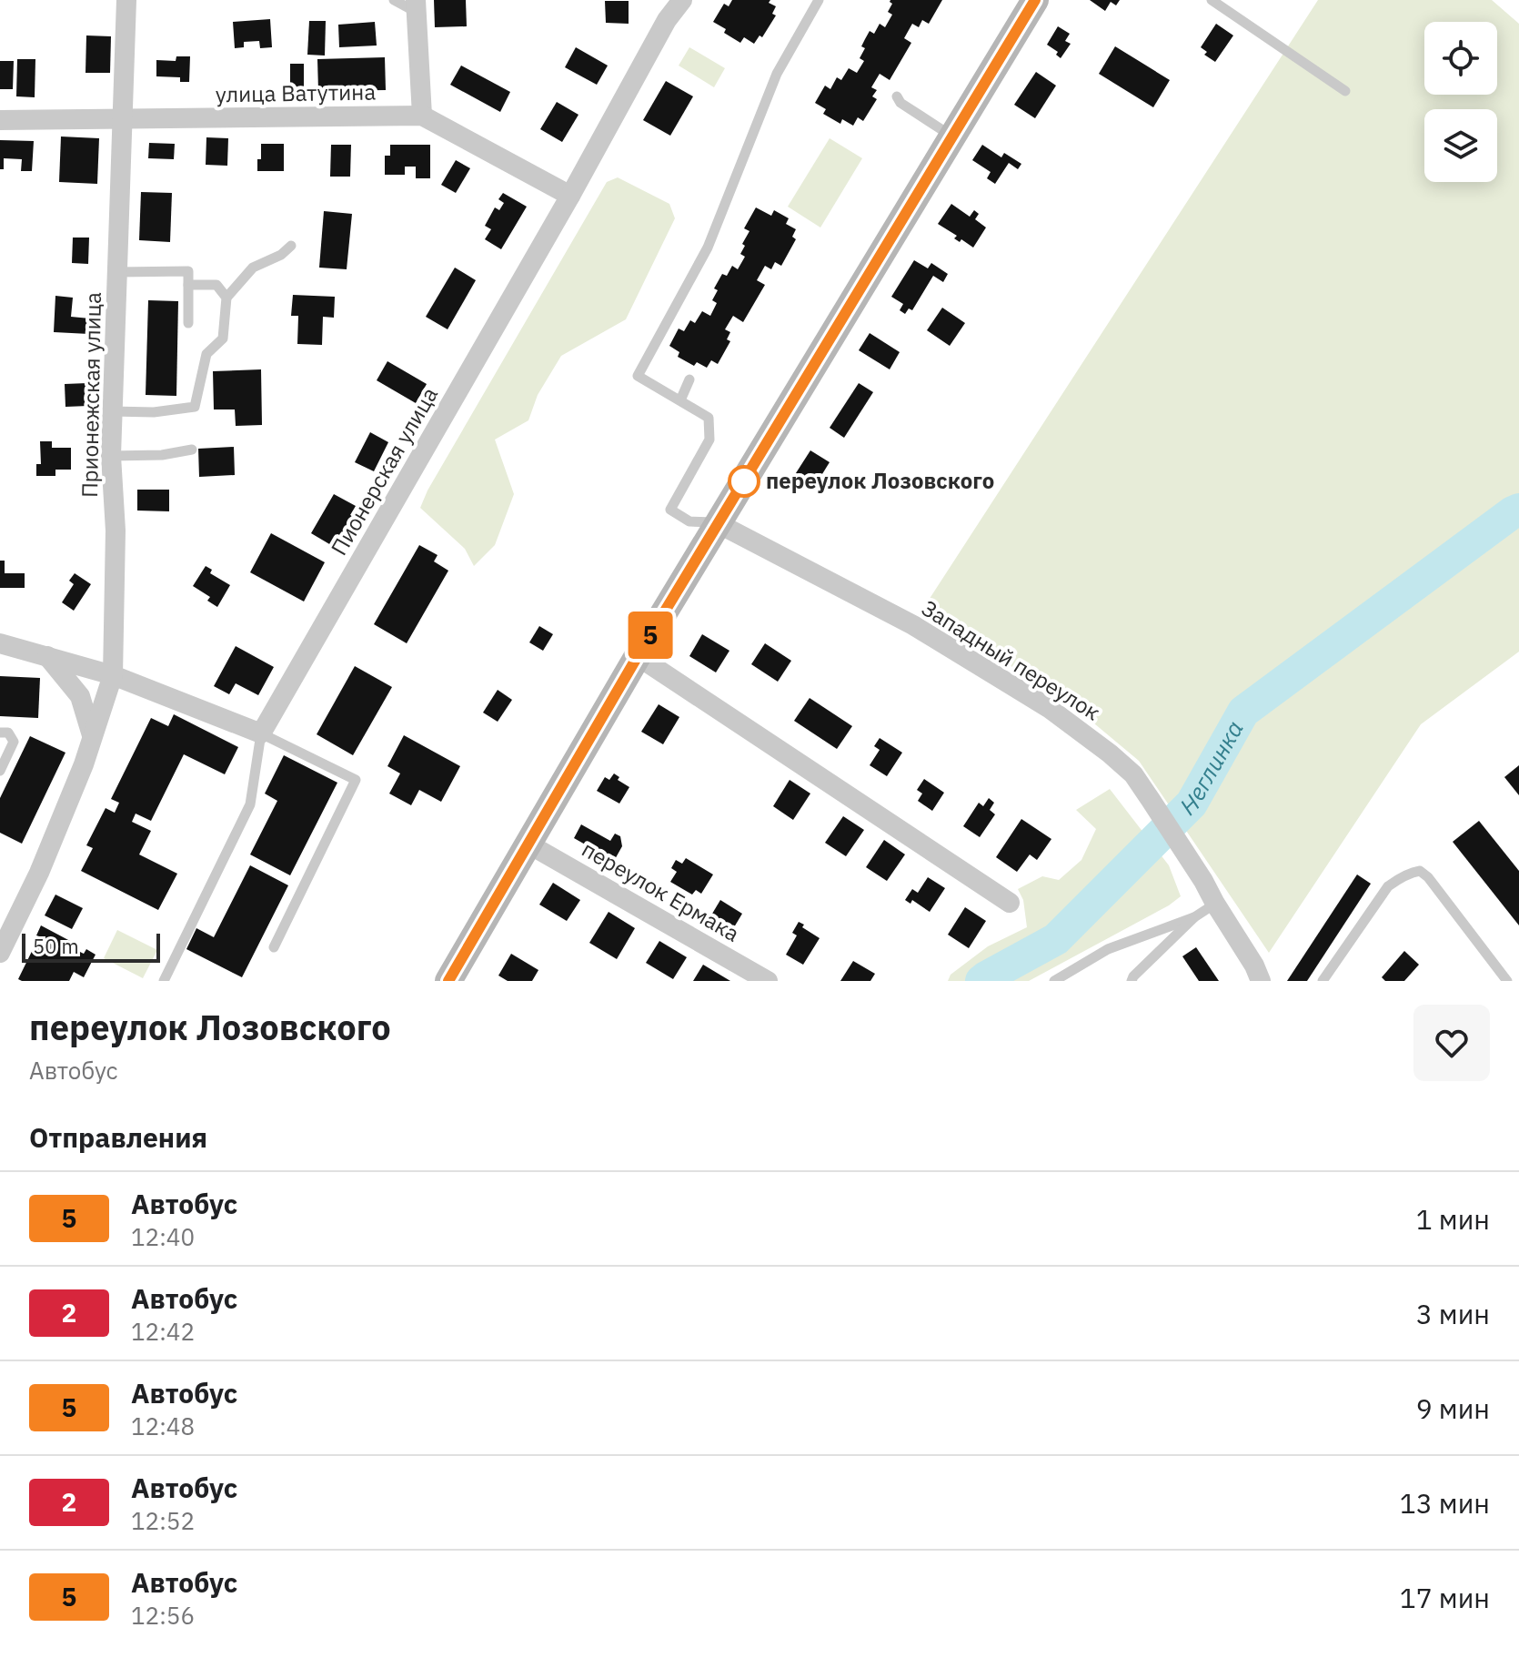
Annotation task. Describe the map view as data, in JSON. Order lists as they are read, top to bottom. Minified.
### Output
{"streets":{"street":["улица Ватутина","Прионежская улица","Пионерская улица","Западный переулок","переулок Ермака"]},"crossings":[["улица Ватутина","Прионежская улица"],["улица Ватутина","Пионерская улица"]],"water":["Неглинка"],"places":["переулок Лозовского"],"lines":["bus line 5"],"scale_bar":"50 m","page":{"on_map":"5","scale":"50 m","heading":[["переулок Лозовского","Автобус"],"Отправления"],"list":[{"mark":"5","name":"Автобус","note":"12:40","value":"1 мин"},{"mark":"2","name":"Автобус","note":"12:42","value":"3 мин"},{"mark":"5","name":"Автобус","note":"12:48","value":"9 мин"},{"mark":"2","name":"Автобус","note":"12:52","value":"13 мин"},{"mark":"5","name":"Автобус","note":"12:56","value":"17 мин"}]}}
